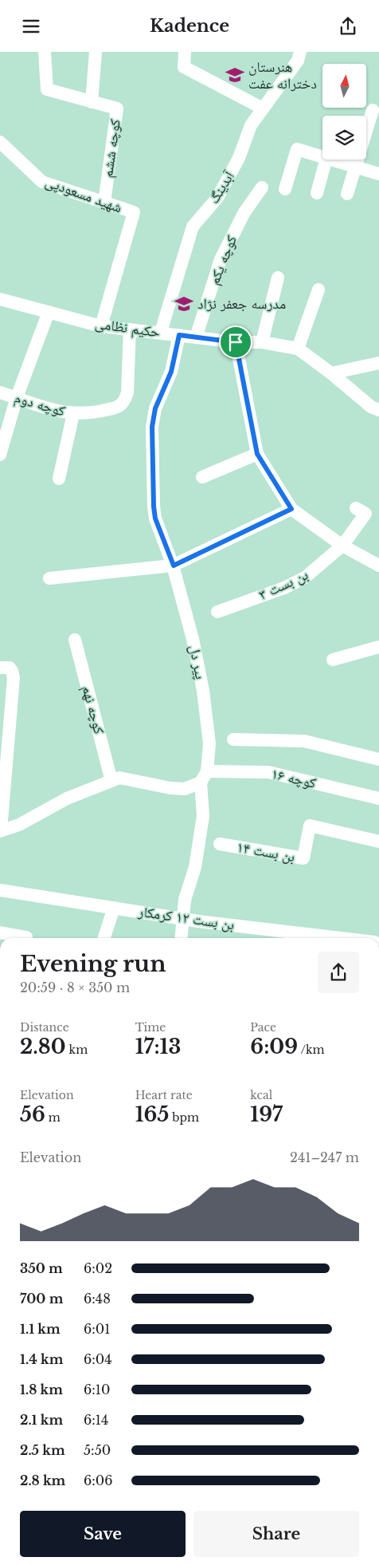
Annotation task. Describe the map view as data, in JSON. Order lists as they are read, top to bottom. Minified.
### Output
{"streets":{"street":["کوچه ششم","آبدینگ","شهید مسعودپی","کوچه یکم","حکیم نظامی","کوچه دوم","بن بست ۳","پیر دل","کوچه نهم","کوچه ۱۶","بن بست ۱۴","بن بست ۱۲ کرمکار"]},"crossings":[["کوچه ششم","شهید مسعودپی"],["آبدینگ","حکیم نظامی"],["شهید مسعودپی","حکیم نظامی"],["کوچه یکم","حکیم نظامی"],["حکیم نظامی","کوچه دوم"],["حکیم نظامی","پیر دل"],["پیر دل","کوچه ۱۶"],["پیر دل","بن بست ۱۲ کرمکار"]],"places":{"school or university":["هنرستان دخترانه عفت","مدرسه جعفر نژاد"]},"north":"top","page":{"header":"Kadence","heading":["Evening run","20:59 · 8 × 350 m"],"stats":[["Distance","2.80 km"],["Time","17:13"],["Pace","6:09 /km"],["Elevation","56 m"],["Heart rate","165 bpm"],["kcal","197"]],"chart":["Elevation","241–247 m"],"list":[{"name":"350 m","note":"6:02"},{"name":"700 m","note":"6:48"},{"name":"1.1 km","note":"6:01"},{"name":"1.4 km","note":"6:04"},{"name":"1.8 km","note":"6:10"},{"name":"2.1 km","note":"6:14"},{"name":"2.5 km","note":"5:50"},{"name":"2.8 km","note":"6:06"}],"buttons":["Save","Share"]}}
